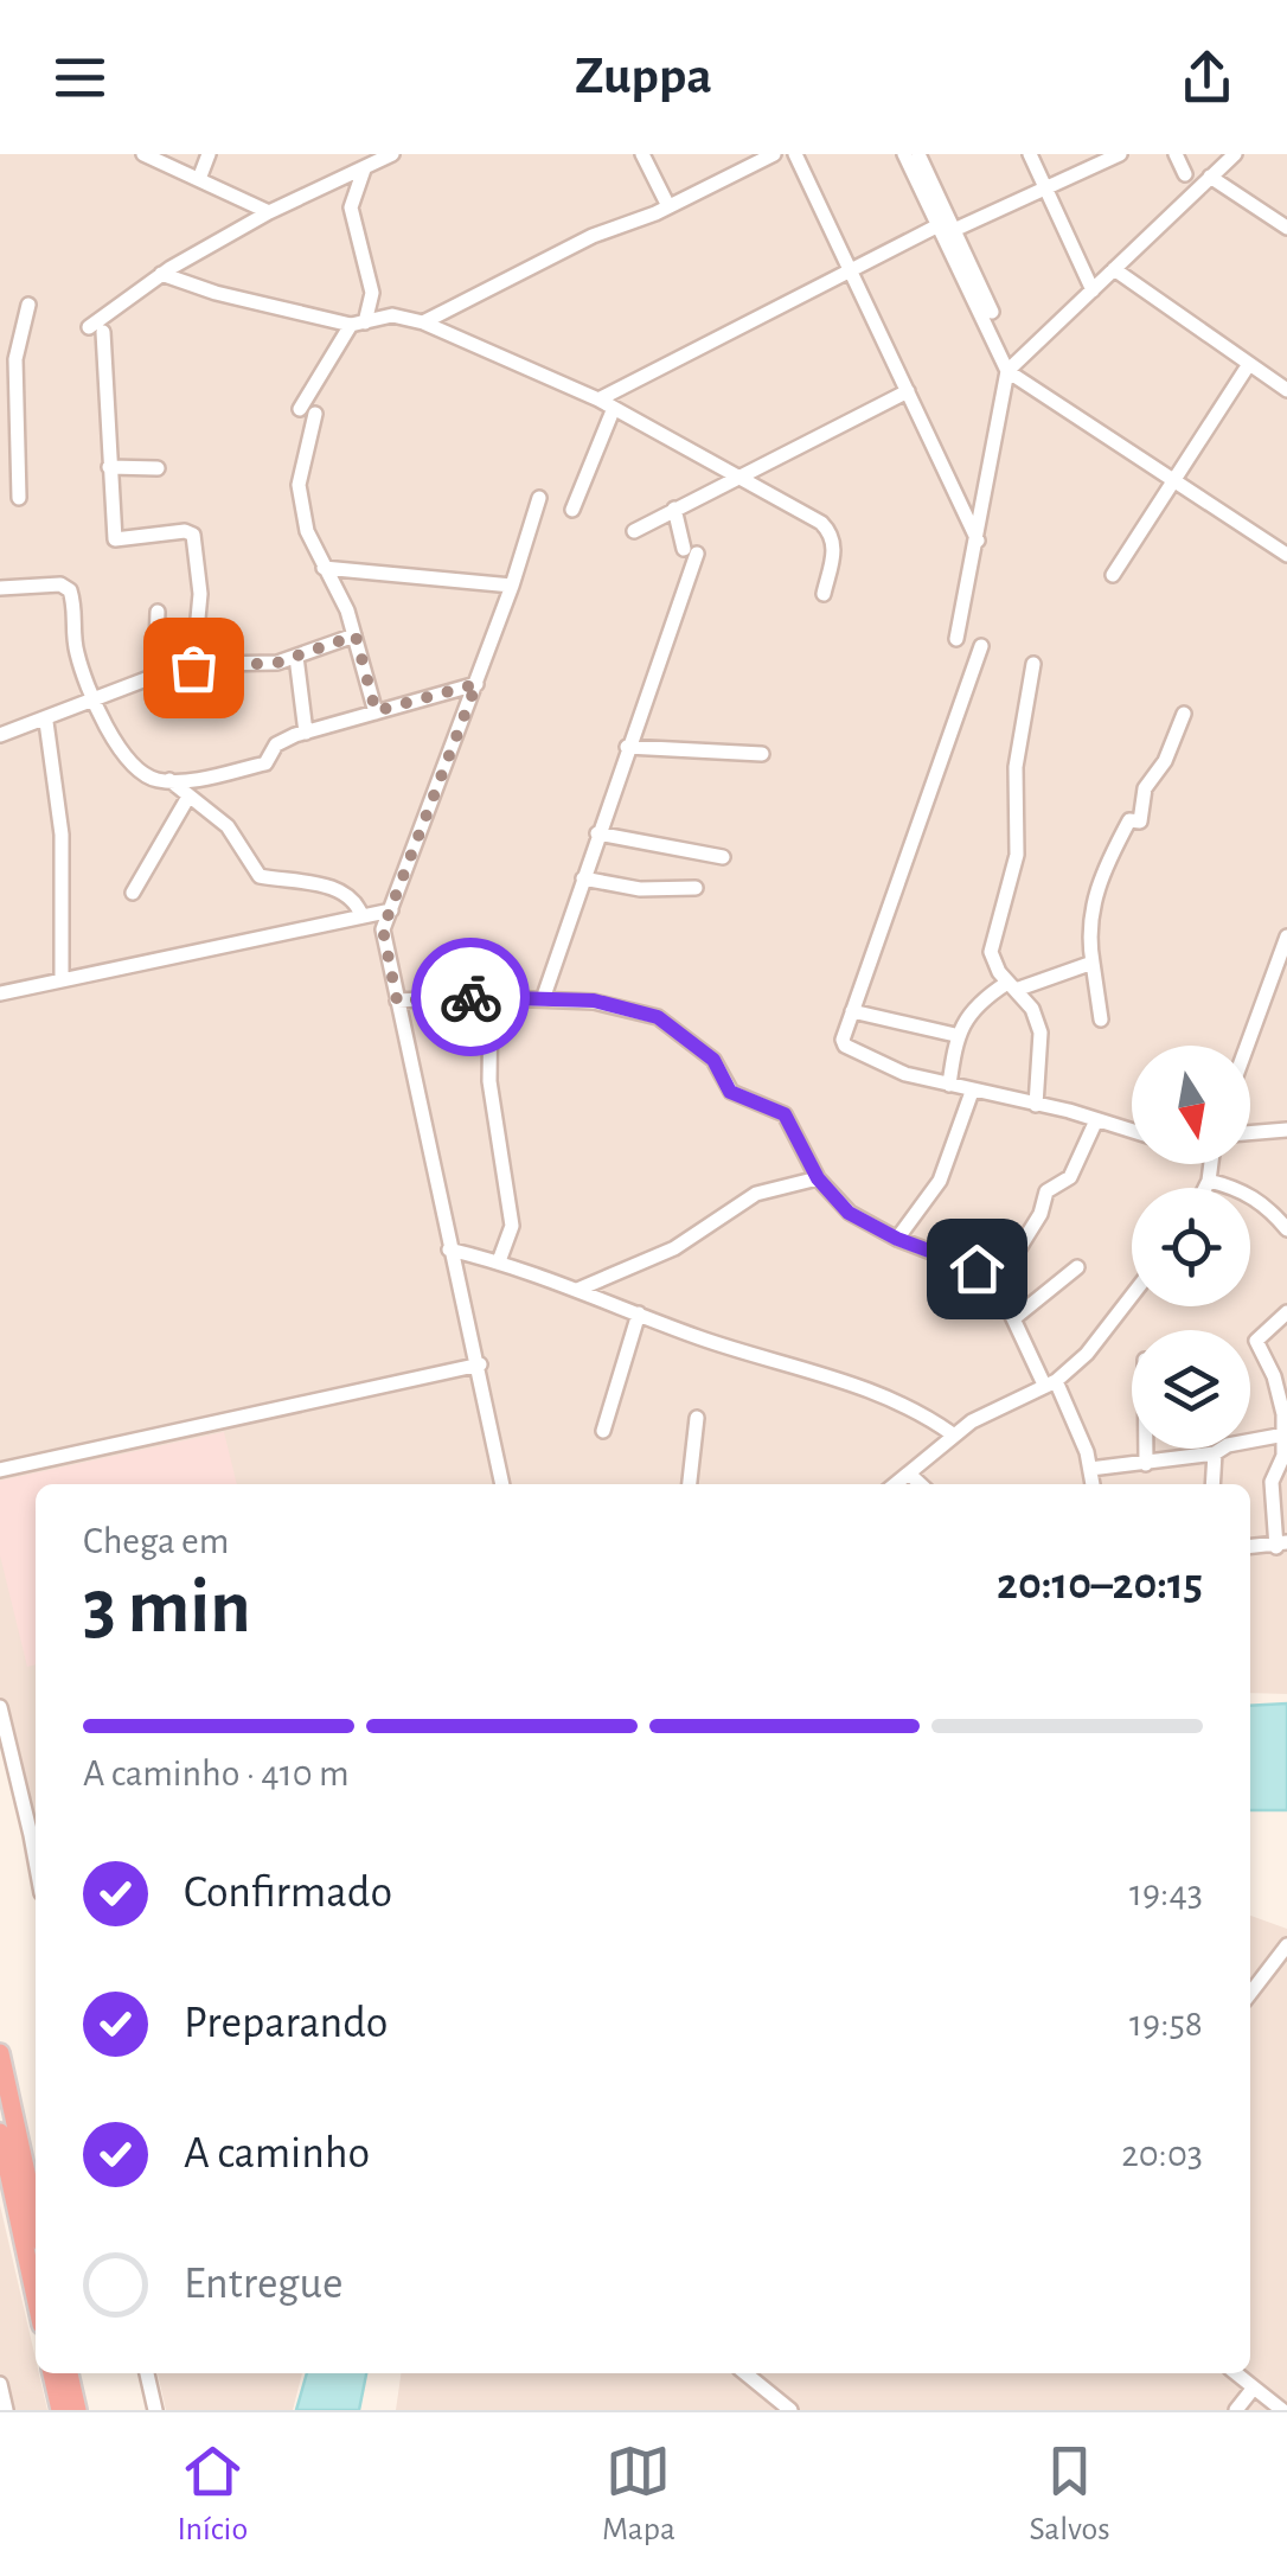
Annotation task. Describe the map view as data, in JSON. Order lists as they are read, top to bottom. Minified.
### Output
{"north":"bottom","page":{"header":"Zuppa","heading":["3 min","Chega em","20:10–20:15"],"bar":"A caminho · 410 m","list":[["Confirmado","19:43"],["Preparando","19:58"],["A caminho","20:03"],"Entregue"],"tabs":["Início","Mapa","Salvos"]}}
